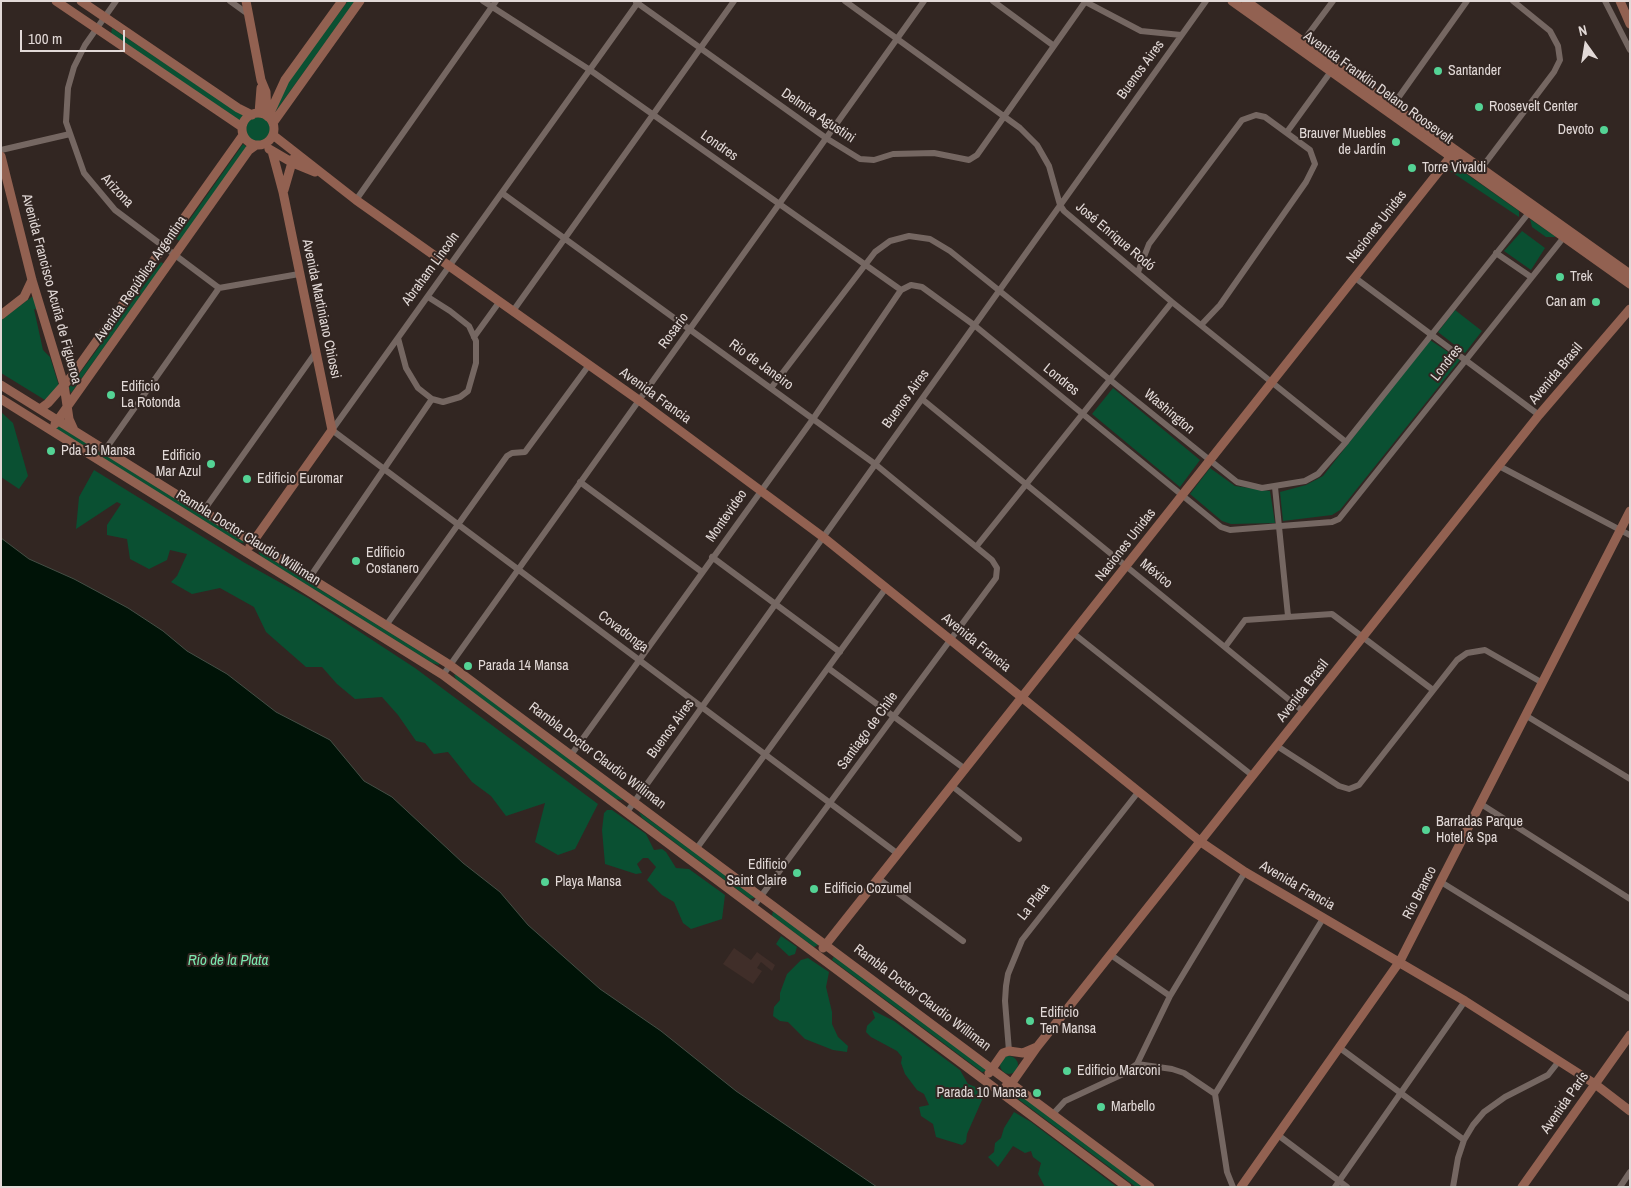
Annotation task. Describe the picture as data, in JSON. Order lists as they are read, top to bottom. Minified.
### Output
{"streets":{"street":["Buenos Aires","Avenida Franklin Delano Roosevelt","Delmira Agustini","Londres","Arizona","Naciones Unidas","José Enrique Rodó","Abraham Lincoln","Avenida República Argentina","Avenida Francisco Acuña de Figueroa","Avenida Martiniano Chiossi","Rosario","Rio de Janeiro","Avenida Brasil","Avenida Francia","Washington","Montevideo","Rambla Doctor Claudio Williman","México","Covadonga","Santiago de Chile","Río Branco","La Plata","Avenida París"]},"crossings":[["Buenos Aires","Londres"],["Buenos Aires","José Enrique Rodó"],["Buenos Aires","Rio de Janeiro"],["Buenos Aires","Avenida Francia"],["Buenos Aires","Washington"],["Buenos Aires","Rambla Doctor Claudio Williman"],["Buenos Aires","México"],["Buenos Aires","Covadonga"],["Avenida Franklin Delano Roosevelt","Londres"],["Avenida Franklin Delano Roosevelt","Naciones Unidas"],["Avenida Franklin Delano Roosevelt","Washington"],["Delmira Agustini","José Enrique Rodó"],["Delmira Agustini","Abraham Lincoln"],["Delmira Agustini","Rosario"],["Londres","Naciones Unidas"],["Londres","Abraham Lincoln"],["Londres","Rosario"],["Londres","Washington"],["Londres","Montevideo"],["Arizona","Avenida República Argentina"],["Naciones Unidas","José Enrique Rodó"],["Naciones Unidas","Avenida Francia"],["Naciones Unidas","Washington"],["Naciones Unidas","Rambla Doctor Claudio Williman"],["Naciones Unidas","México"],["Naciones Unidas","Covadonga"],["José Enrique Rodó","Rosario"],["José Enrique Rodó","Washington"],["Abraham Lincoln","Avenida Martiniano Chiossi"],["Abraham Lincoln","Rio de Janeiro"],["Abraham Lincoln","Avenida Francia"],["Abraham Lincoln","Rambla Doctor Claudio Williman"],["Abraham Lincoln","Covadonga"],["Avenida República Argentina","Avenida Francisco Acuña de Figueroa"],["Avenida República Argentina","Avenida Francia"],["Avenida República Argentina","Rambla Doctor Claudio Williman"],["Avenida Francisco Acuña de Figueroa","Rambla Doctor Claudio Williman"],["Avenida Martiniano Chiossi","Avenida Francia"],["Avenida Martiniano Chiossi","Covadonga"],["Rosario","Rio de Janeiro"],["Rosario","Avenida Francia"],["Rosario","Rambla Doctor Claudio Williman"],["Rosario","Covadonga"],["Rio de Janeiro","Washington"],["Rio de Janeiro","Montevideo"],["Rio de Janeiro","Santiago de Chile"],["Avenida Brasil","Avenida Francia"],["Avenida Brasil","Rambla Doctor Claudio Williman"],["Avenida Brasil","México"],["Avenida Francia","Montevideo"],["Avenida Francia","Santiago de Chile"],["Avenida Francia","Río Branco"],["Avenida Francia","La Plata"],["Avenida Francia","Avenida París"],["Montevideo","Rambla Doctor Claudio Williman"],["Montevideo","Covadonga"],["Rambla Doctor Claudio Williman","Santiago de Chile"],["Covadonga","Santiago de Chile"]],"water":["Río de la Plata"],"places":["Santander","Roosevelt Center","Devoto","Brauver Muebles de Jardín","Torre Vivaldi","Trek","Can am","Edificio La Rotonda","Pda 16 Mansa","Edificio Mar Azul","Edificio Euromar","Edificio Costanero","Parada 14 Mansa","Barradas Parque Hotel & Spa","Edificio Saint Claire","Playa Mansa","Edificio Cozumel","Edificio Ten Mansa","Edificio Marconi","Parada 10 Mansa","Marbello"],"scale_bar":"100 m","north":"top"}
